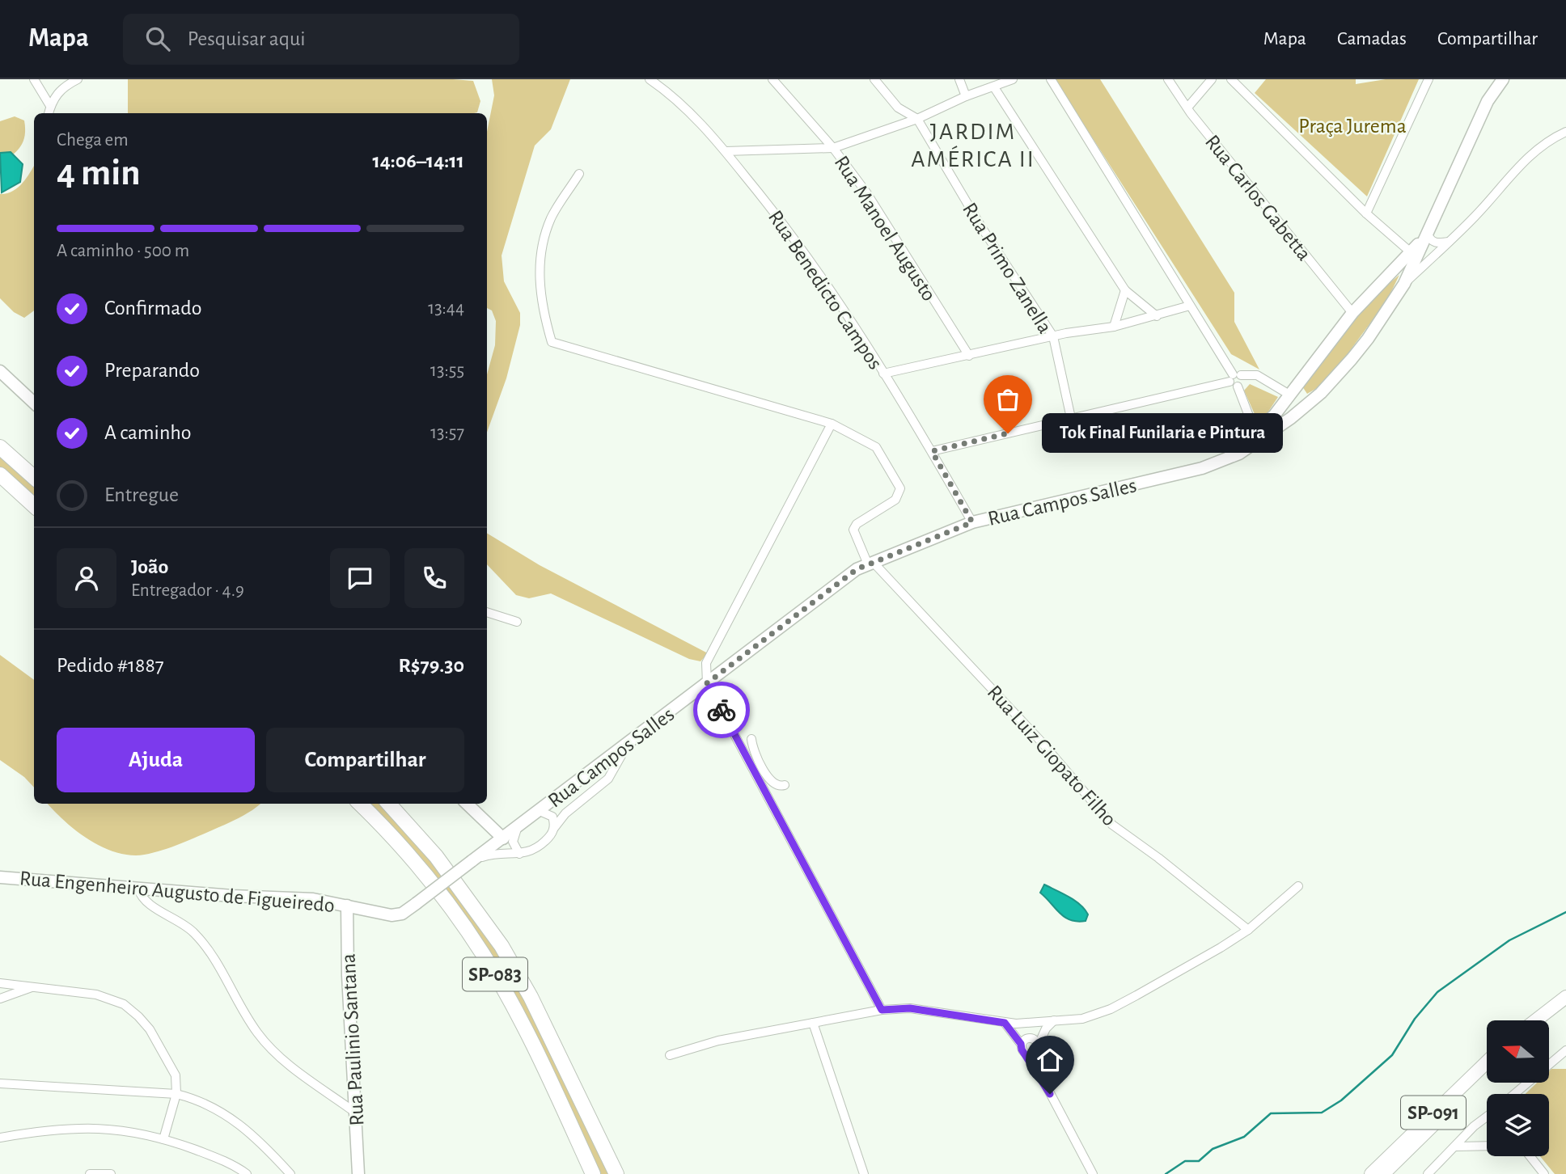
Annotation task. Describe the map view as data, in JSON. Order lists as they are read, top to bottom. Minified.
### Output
{"streets":{"highway":["SP-083"],"main road":["Rua Campos Salles","Rua Engenheiro Augusto de Figueiredo","Rua Paulinio Santana","SP-091"],"street":["Rua Carlos Gabetta","Rua Manoel Augusto","Rua Primo Zanella","Rua Benedicto Campos","Rua Luiz Giopato Filho"]},"crossings":[["Rua Benedicto Campos","Rua Campos Salles"],["Rua Campos Salles","Rua Luiz Giopato Filho"],["Rua Campos Salles","Rua Engenheiro Augusto de Figueiredo"],["Rua Engenheiro Augusto de Figueiredo","Rua Paulinio Santana"]],"districts":["JARDIM AMÉRICA II"],"parks":["Praça Jurema"],"places":["Tok Final Funilaria e Pintura"],"north":"left","page":{"header":"Mapa","search":"Pesquisar aqui","nav":["Mapa","Camadas","Compartilhar"],"heading":["4 min","Chega em","14:06–14:11"],"panel":["João","Entregador · 4.9","Pedido #1887","R$79.30"],"bar":"A caminho · 500 m","list":[["Confirmado","13:44"],["Preparando","13:55"],["A caminho","13:57"],"Entregue"],"bubble":"Tok Final Funilaria e Pintura","buttons":["Ajuda","Compartilhar"]}}
